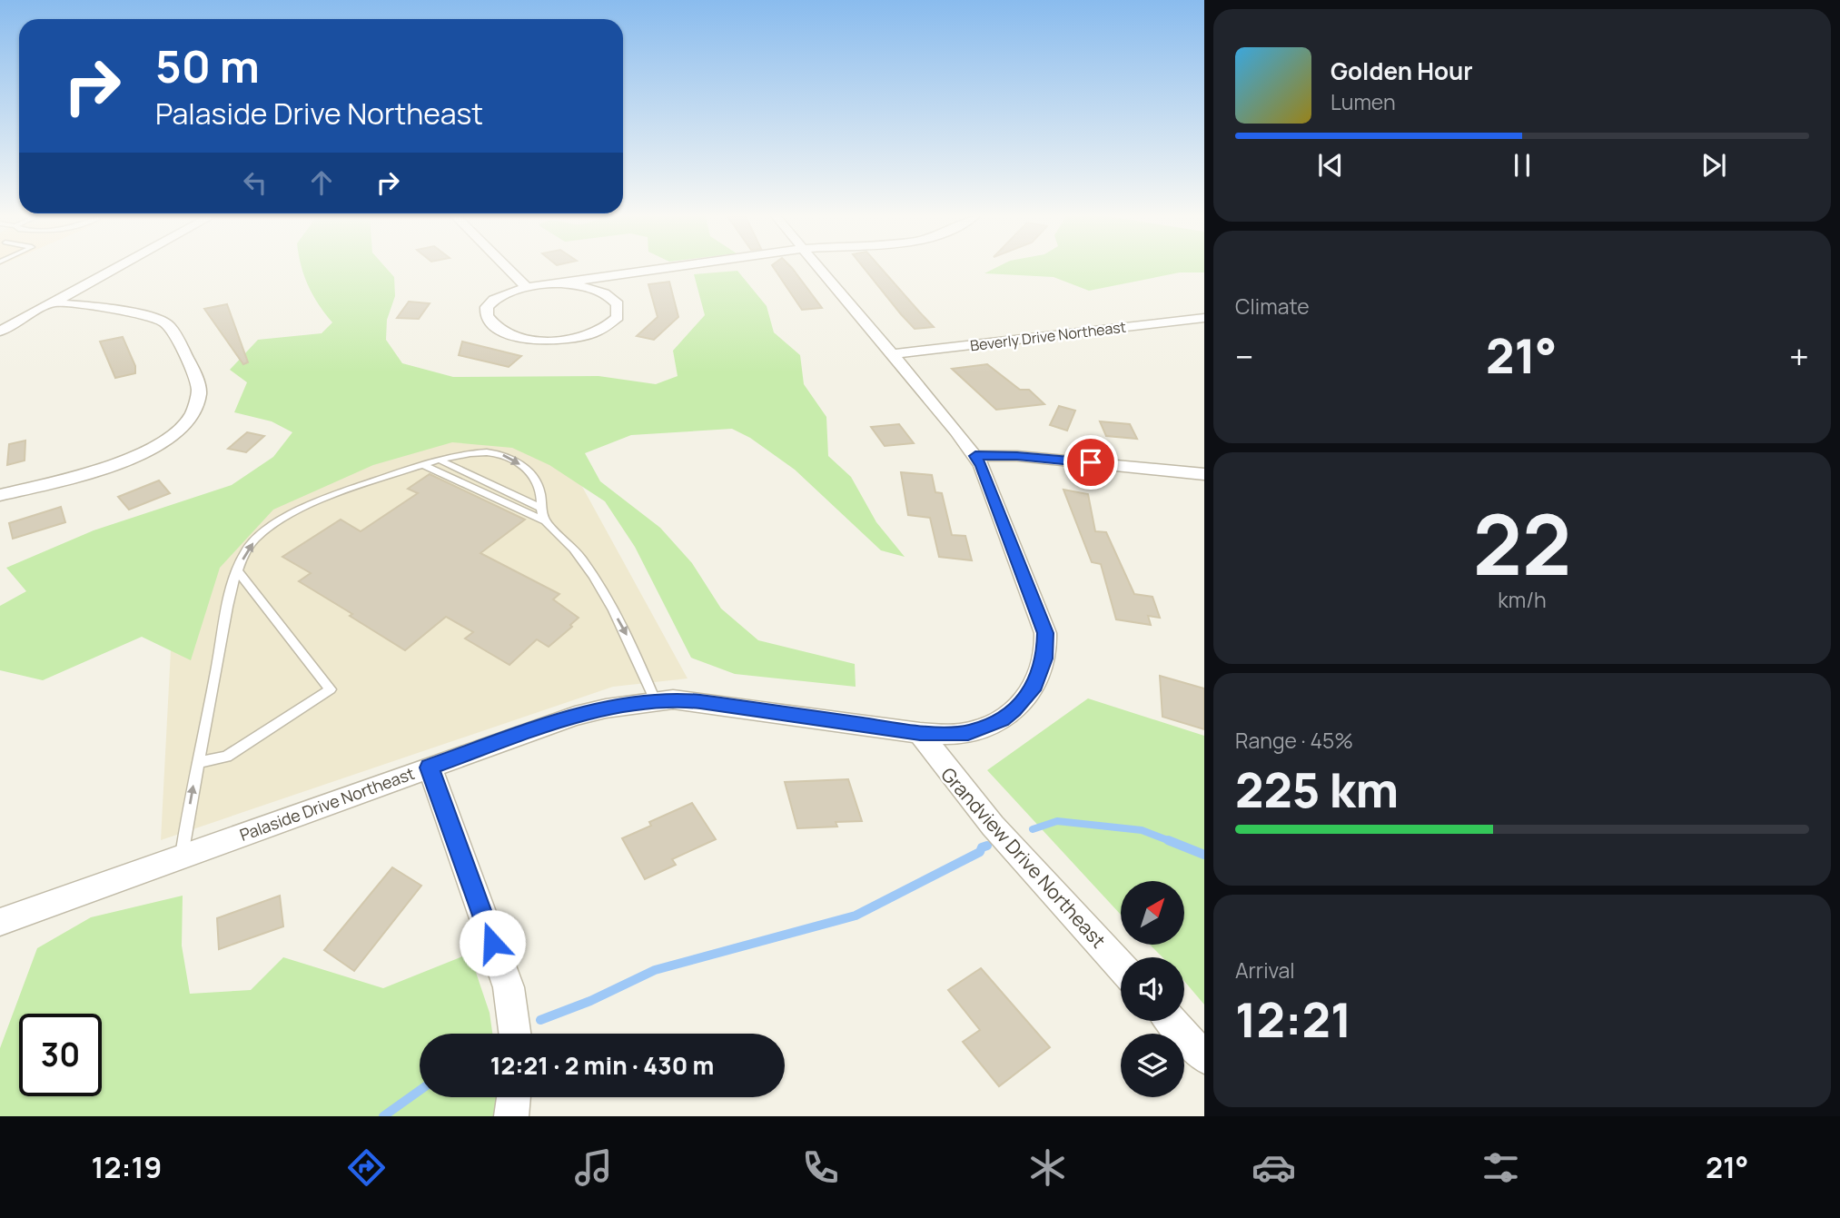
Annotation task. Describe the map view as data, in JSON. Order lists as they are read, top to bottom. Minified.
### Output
{"streets":{"street":["Beverly Drive Northeast","Palaside Drive Northeast","Grandview Drive Northeast"]},"crossings":[["Beverly Drive Northeast","Palaside Drive Northeast"],["Palaside Drive Northeast","Grandview Drive Northeast"]],"north":"top right","page":{"turn":["50 m","Palaside Drive Northeast"],"song":["Golden Hour","Lumen"],"tile":["Climate",["22","km/h"],["Range · 45%","225 km"],["Arrival","12:21"]],"heat":["−","21°","+"],"limit":"30","trip":"12:21 · 2 min · 430 m","tabs":["12:19","21°"]}}
